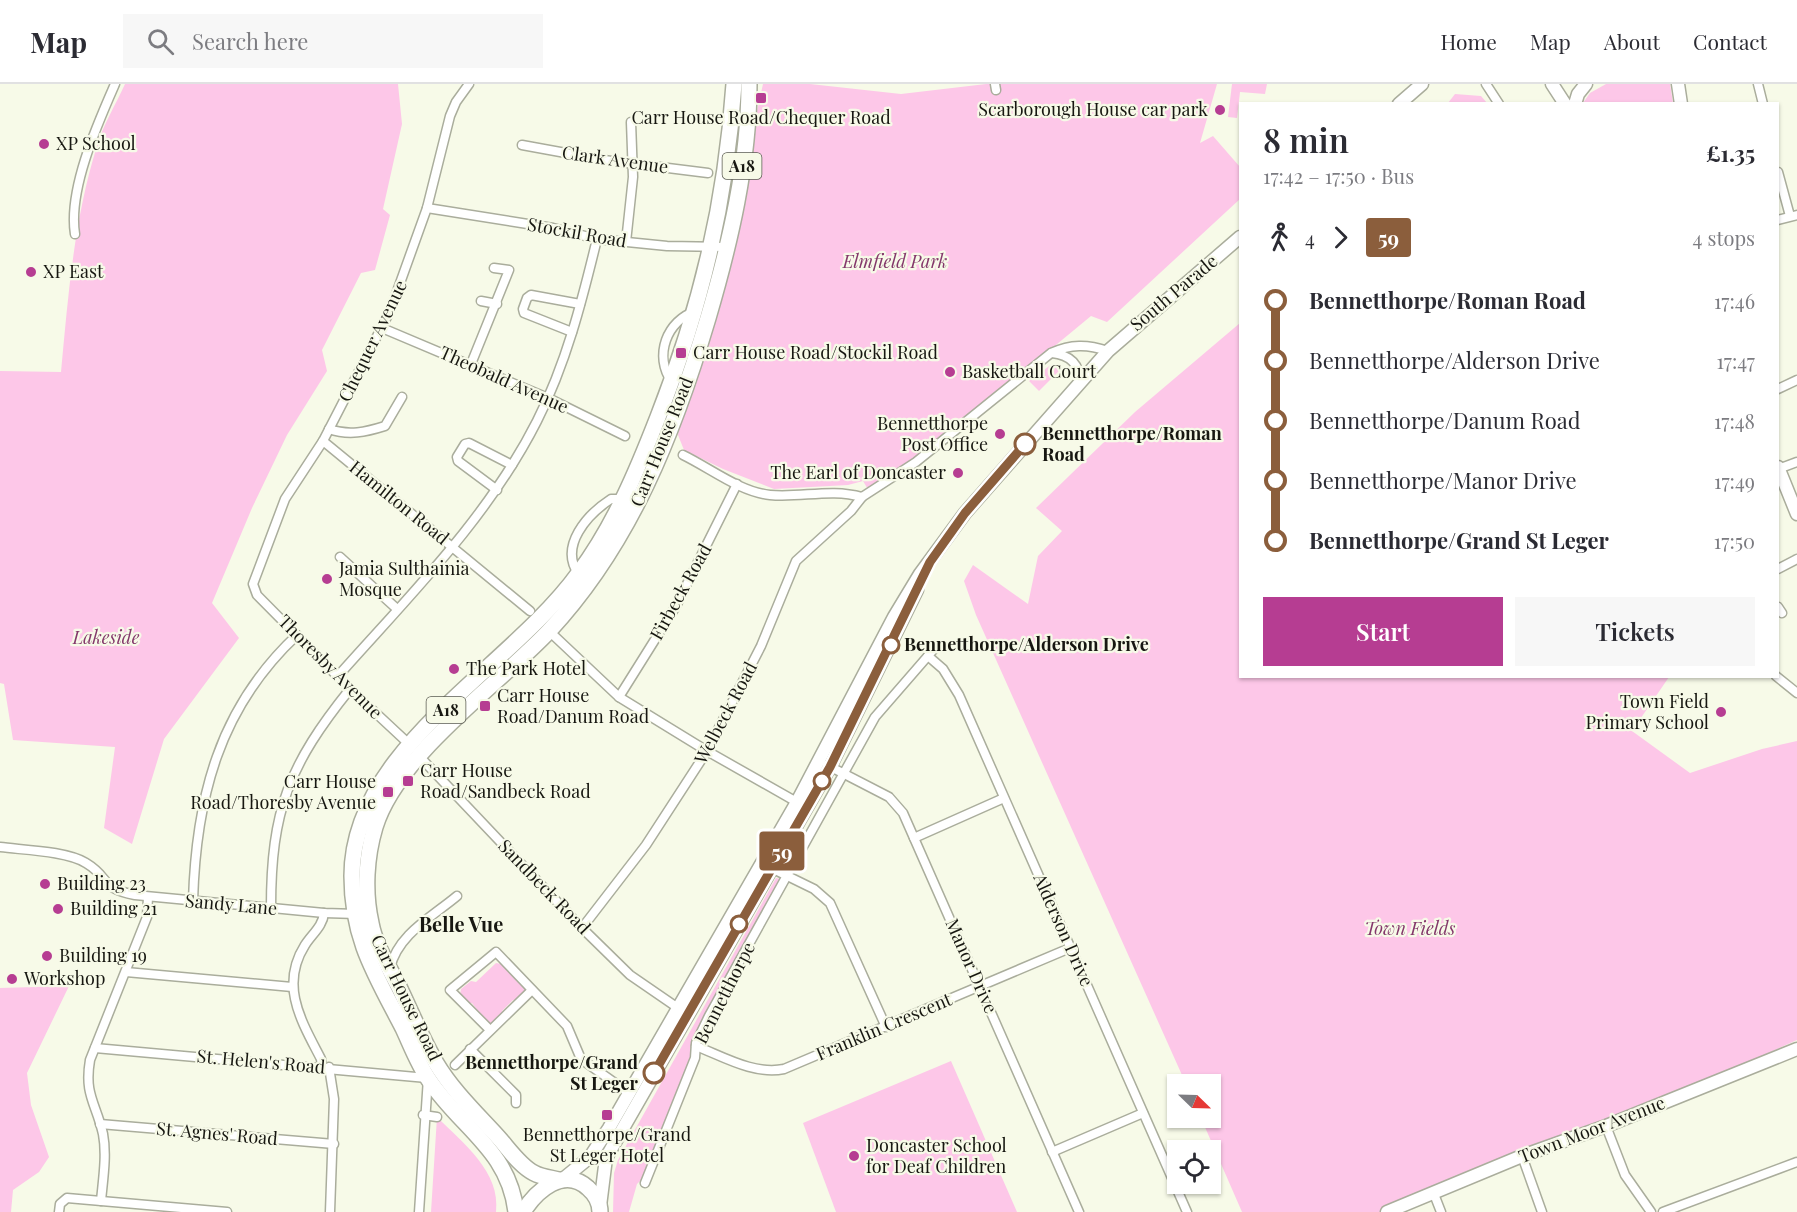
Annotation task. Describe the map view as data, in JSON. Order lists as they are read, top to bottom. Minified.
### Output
{"streets":{"highway":["A18","Carr House Road"],"street":["Clark Avenue","Stockil Road","South Parade","Chequer Avenue","Theobald Avenue","Hamilton Road","Firbeck Road","Thoresby Avenue","Welbeck Road","Sandbeck Road","Sandy Lane","Alderson Drive","Manor Drive","Bennetthorpe","Franklin Crescent","St. Helen's Road","Town Moor Avenue","St. Agnes' Road"]},"crossings":[["Stockil Road","Chequer Avenue"],["Stockil Road","Carr House Road"],["South Parade","Bennetthorpe"],["Chequer Avenue","Theobald Avenue"],["Chequer Avenue","Hamilton Road"],["Chequer Avenue","Thoresby Avenue"],["Carr House Road","Thoresby Avenue"],["Carr House Road","Sandbeck Road"],["Carr House Road","Sandy Lane"],["Carr House Road","Bennetthorpe"],["Carr House Road","St. Helen's Road"],["Thoresby Avenue","Sandbeck Road"],["Welbeck Road","Sandbeck Road"],["Sandbeck Road","Bennetthorpe"],["Alderson Drive","Bennetthorpe"],["Alderson Drive","Franklin Crescent"],["Manor Drive","Bennetthorpe"],["Manor Drive","Franklin Crescent"],["Bennetthorpe","Franklin Crescent"]],"districts":["Belle Vue"],"parks":["Elmfield Park","Lakeside","Town Fields"],"places":{"transit":["Carr House Road/Chequer Road","Carr House Road/Stockil Road","Carr House Road/Danum Road","Carr House Road/Sandbeck Road","Carr House Road/Thoresby Avenue","Bennetthorpe/Grand St Leger Hotel"],"other":["Scarborough House car park","XP School","XP East","Basketball Court","Bennetthorpe Post Office","Bennetthorpe/Roman Road","The Earl of Doncaster","Jamia Sulthainia Mosque","Bennetthorpe/Alderson Drive","The Park Hotel","Town Field Primary School","Building 23","Building 21","Building 19","Workshop","Bennetthorpe/Grand St Leger","Doncaster School for Deaf Children"]},"lines":["bus line 59"],"north":"bottom right","page":{"header":"Map","search":"Search here","nav":["Home","Map","About","Contact"],"on_map":"59","heading":["8 min","17:42 – 17:50 · Bus","£1.35"],"legs":["4","59","4 stops"],"list":[{"name":"Bennetthorpe/Roman Road","value":"17:46"},{"name":"Bennetthorpe/Alderson Drive","value":"17:47"},{"name":"Bennetthorpe/Danum Road","value":"17:48"},{"name":"Bennetthorpe/Manor Drive","value":"17:49"},{"name":"Bennetthorpe/Grand St Leger","value":"17:50"}],"buttons":["Start","Tickets"]}}
